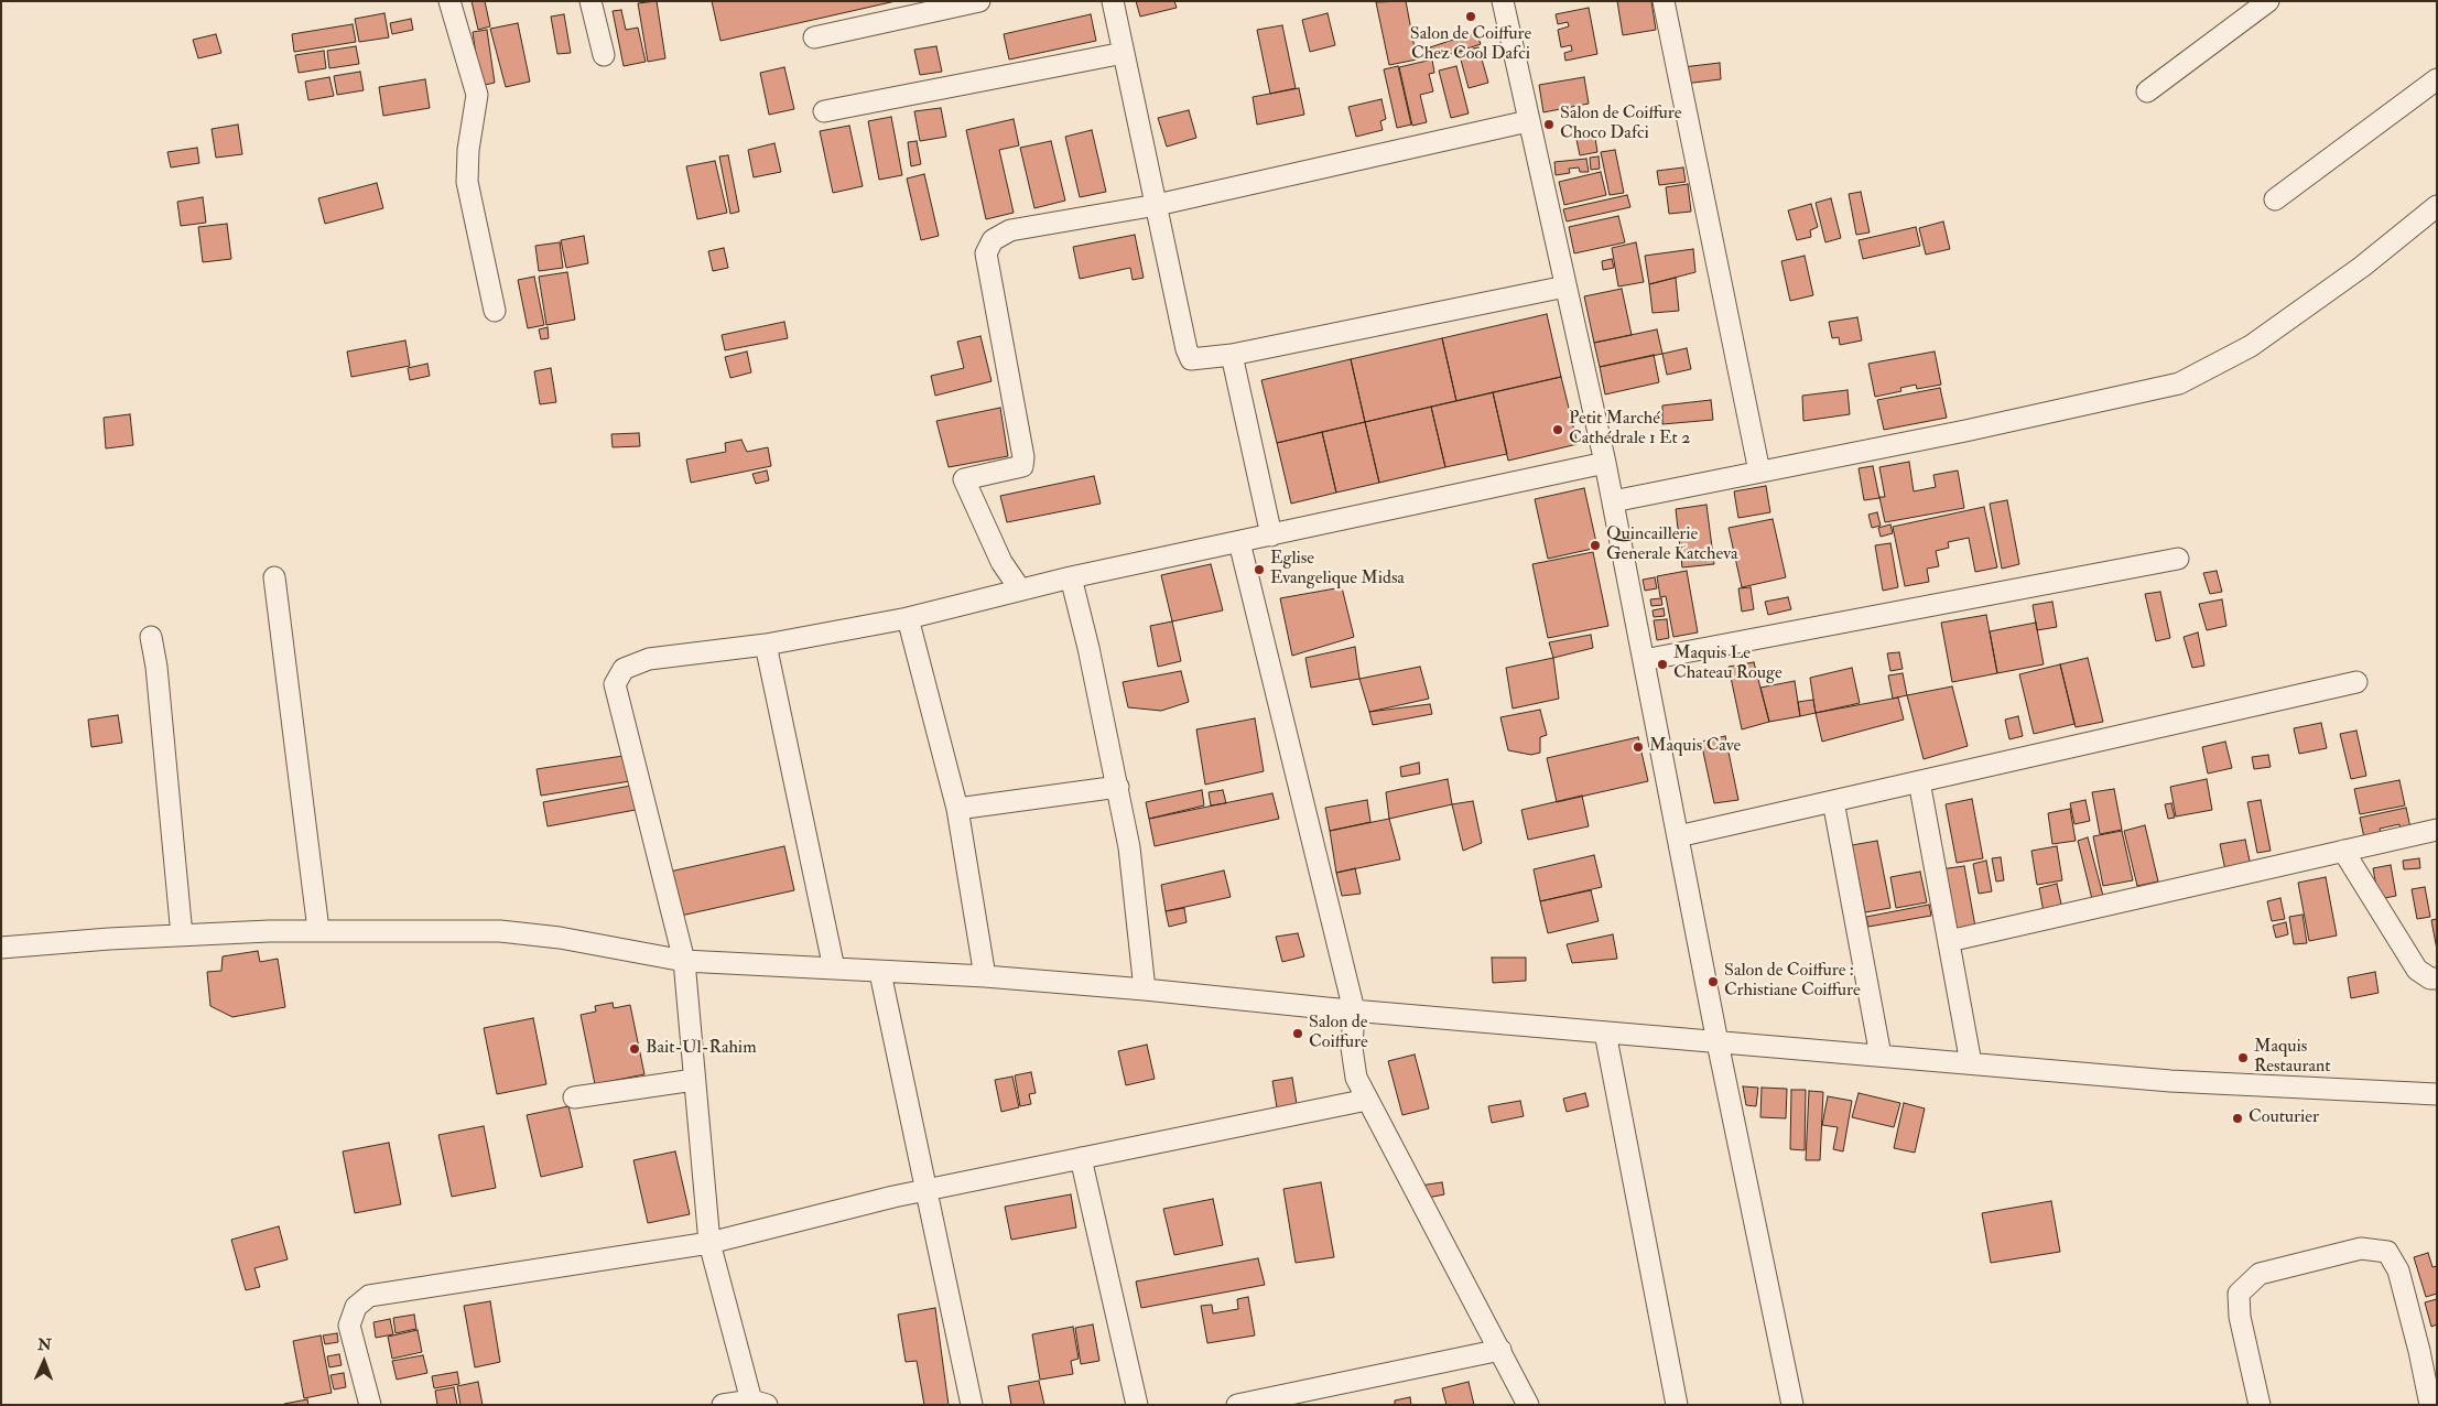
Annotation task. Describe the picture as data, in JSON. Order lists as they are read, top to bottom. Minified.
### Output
{"places":["Salon de Coiffure Chez Cool Dafci","Salon de Coiffure Choco Dafci","Petit Marché Cathédrale 1 Et 2","Quincaillerie Generale Katcheva","Eglise Evangelique Midsa","Maquis Le Chateau Rouge","Maquis Cave","Salon de Coiffure : Crhistiane Coiffure","Salon de Coiffure","Bait-Ul-Rahim","Maquis Restaurant","Couturier"],"north":"top"}
